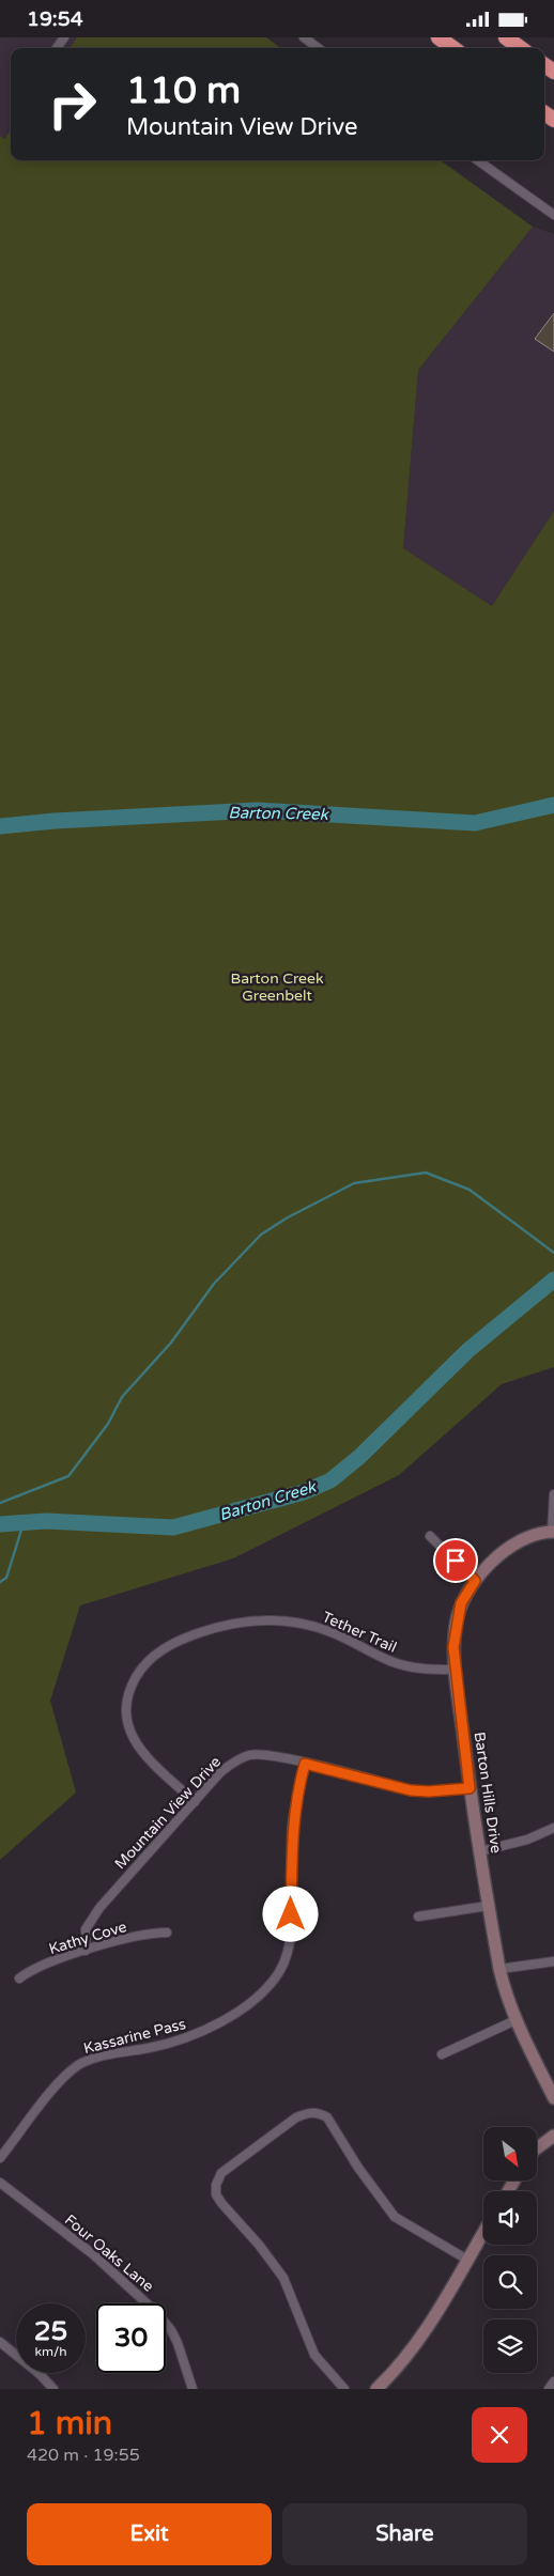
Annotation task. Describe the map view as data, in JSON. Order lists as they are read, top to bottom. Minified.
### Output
{"streets":{"street":["Tether Trail","Barton Hills Drive","Mountain View Drive","Kathy Cove","Kassarine Pass","Four Oaks Lane"]},"crossings":[["Tether Trail","Barton Hills Drive"],["Tether Trail","Mountain View Drive"],["Barton Hills Drive","Mountain View Drive"],["Mountain View Drive","Kathy Cove"],["Mountain View Drive","Kassarine Pass"]],"water":["Barton Creek"],"parks":["Barton Creek Greenbelt"],"north":"bottom right","page":{"status":"19:54","turn":["110 m","Mountain View Drive"],"speed":"25 km/h","limit":"30","heading":["1 min","420 m · 19:55"],"buttons":["Exit","Share"]}}
